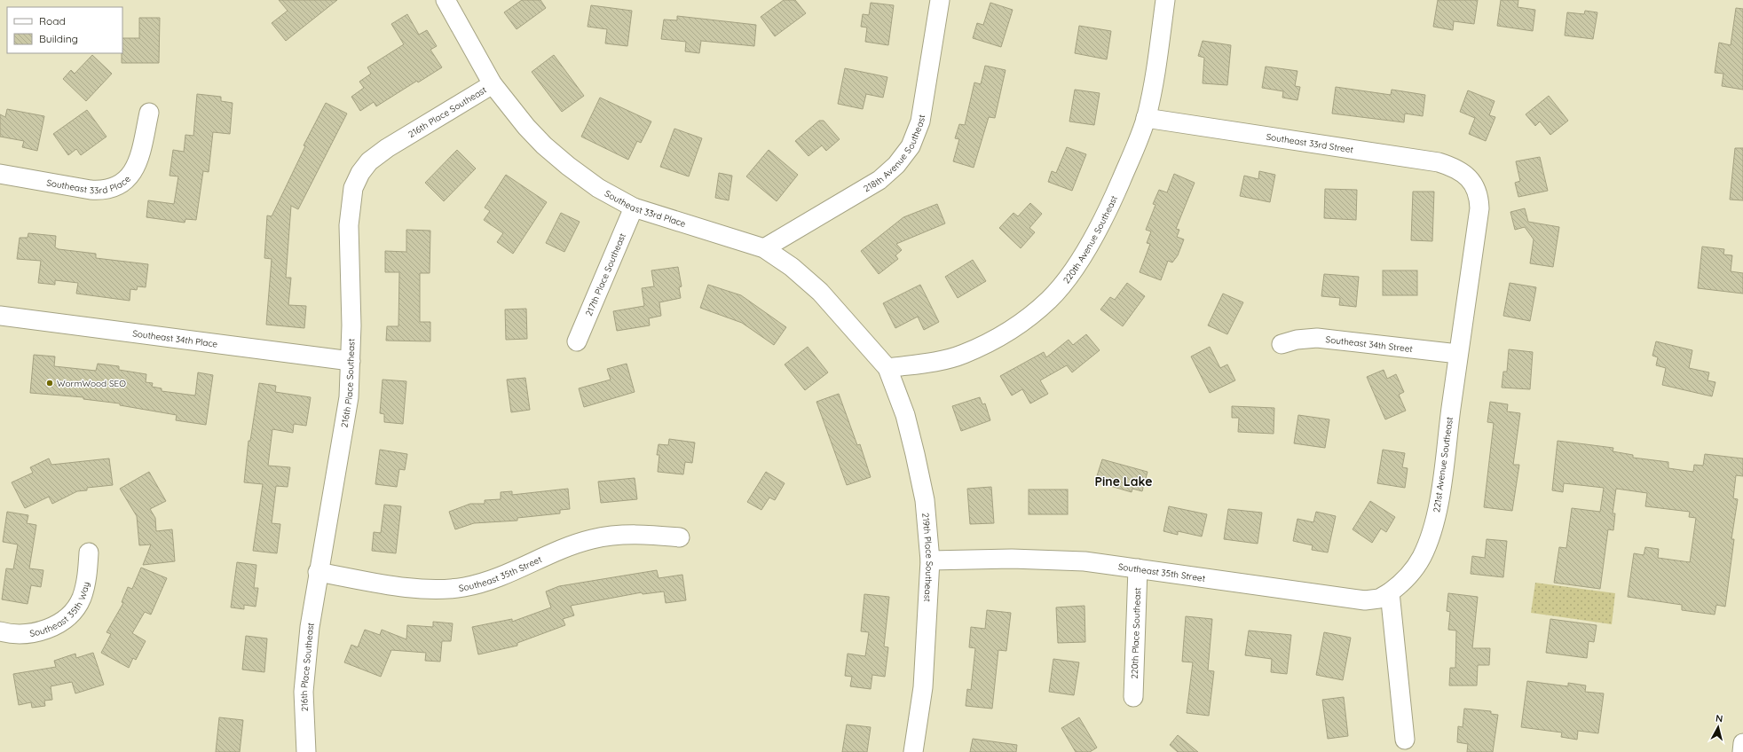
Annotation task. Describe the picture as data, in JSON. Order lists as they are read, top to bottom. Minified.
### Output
{"streets":{"street":["216th Place Southeast","Southeast 33rd Street","218th Avenue Southeast","Southeast 33rd Place","220th Avenue Southeast","217th Place Southeast","Southeast 34th Place","Southeast 34th Street","221st Avenue Southeast","219th Place Southeast","Southeast 35th Street","Southeast 35th Way","220th Place Southeast"]},"crossings":[["216th Place Southeast","Southeast 33rd Place"],["216th Place Southeast","Southeast 34th Place"],["216th Place Southeast","Southeast 35th Street"],["Southeast 33rd Street","220th Avenue Southeast"],["Southeast 33rd Street","221st Avenue Southeast"],["218th Avenue Southeast","Southeast 33rd Place"],["Southeast 33rd Place","220th Avenue Southeast"],["Southeast 33rd Place","217th Place Southeast"],["Southeast 33rd Place","219th Place Southeast"],["220th Avenue Southeast","219th Place Southeast"],["Southeast 34th Street","221st Avenue Southeast"],["221st Avenue Southeast","Southeast 35th Street"],["219th Place Southeast","Southeast 35th Street"],["Southeast 35th Street","220th Place Southeast"]],"districts":["Pine Lake"],"places":["WormWood SEO"],"legend":["Road","Building"],"north":"top"}
